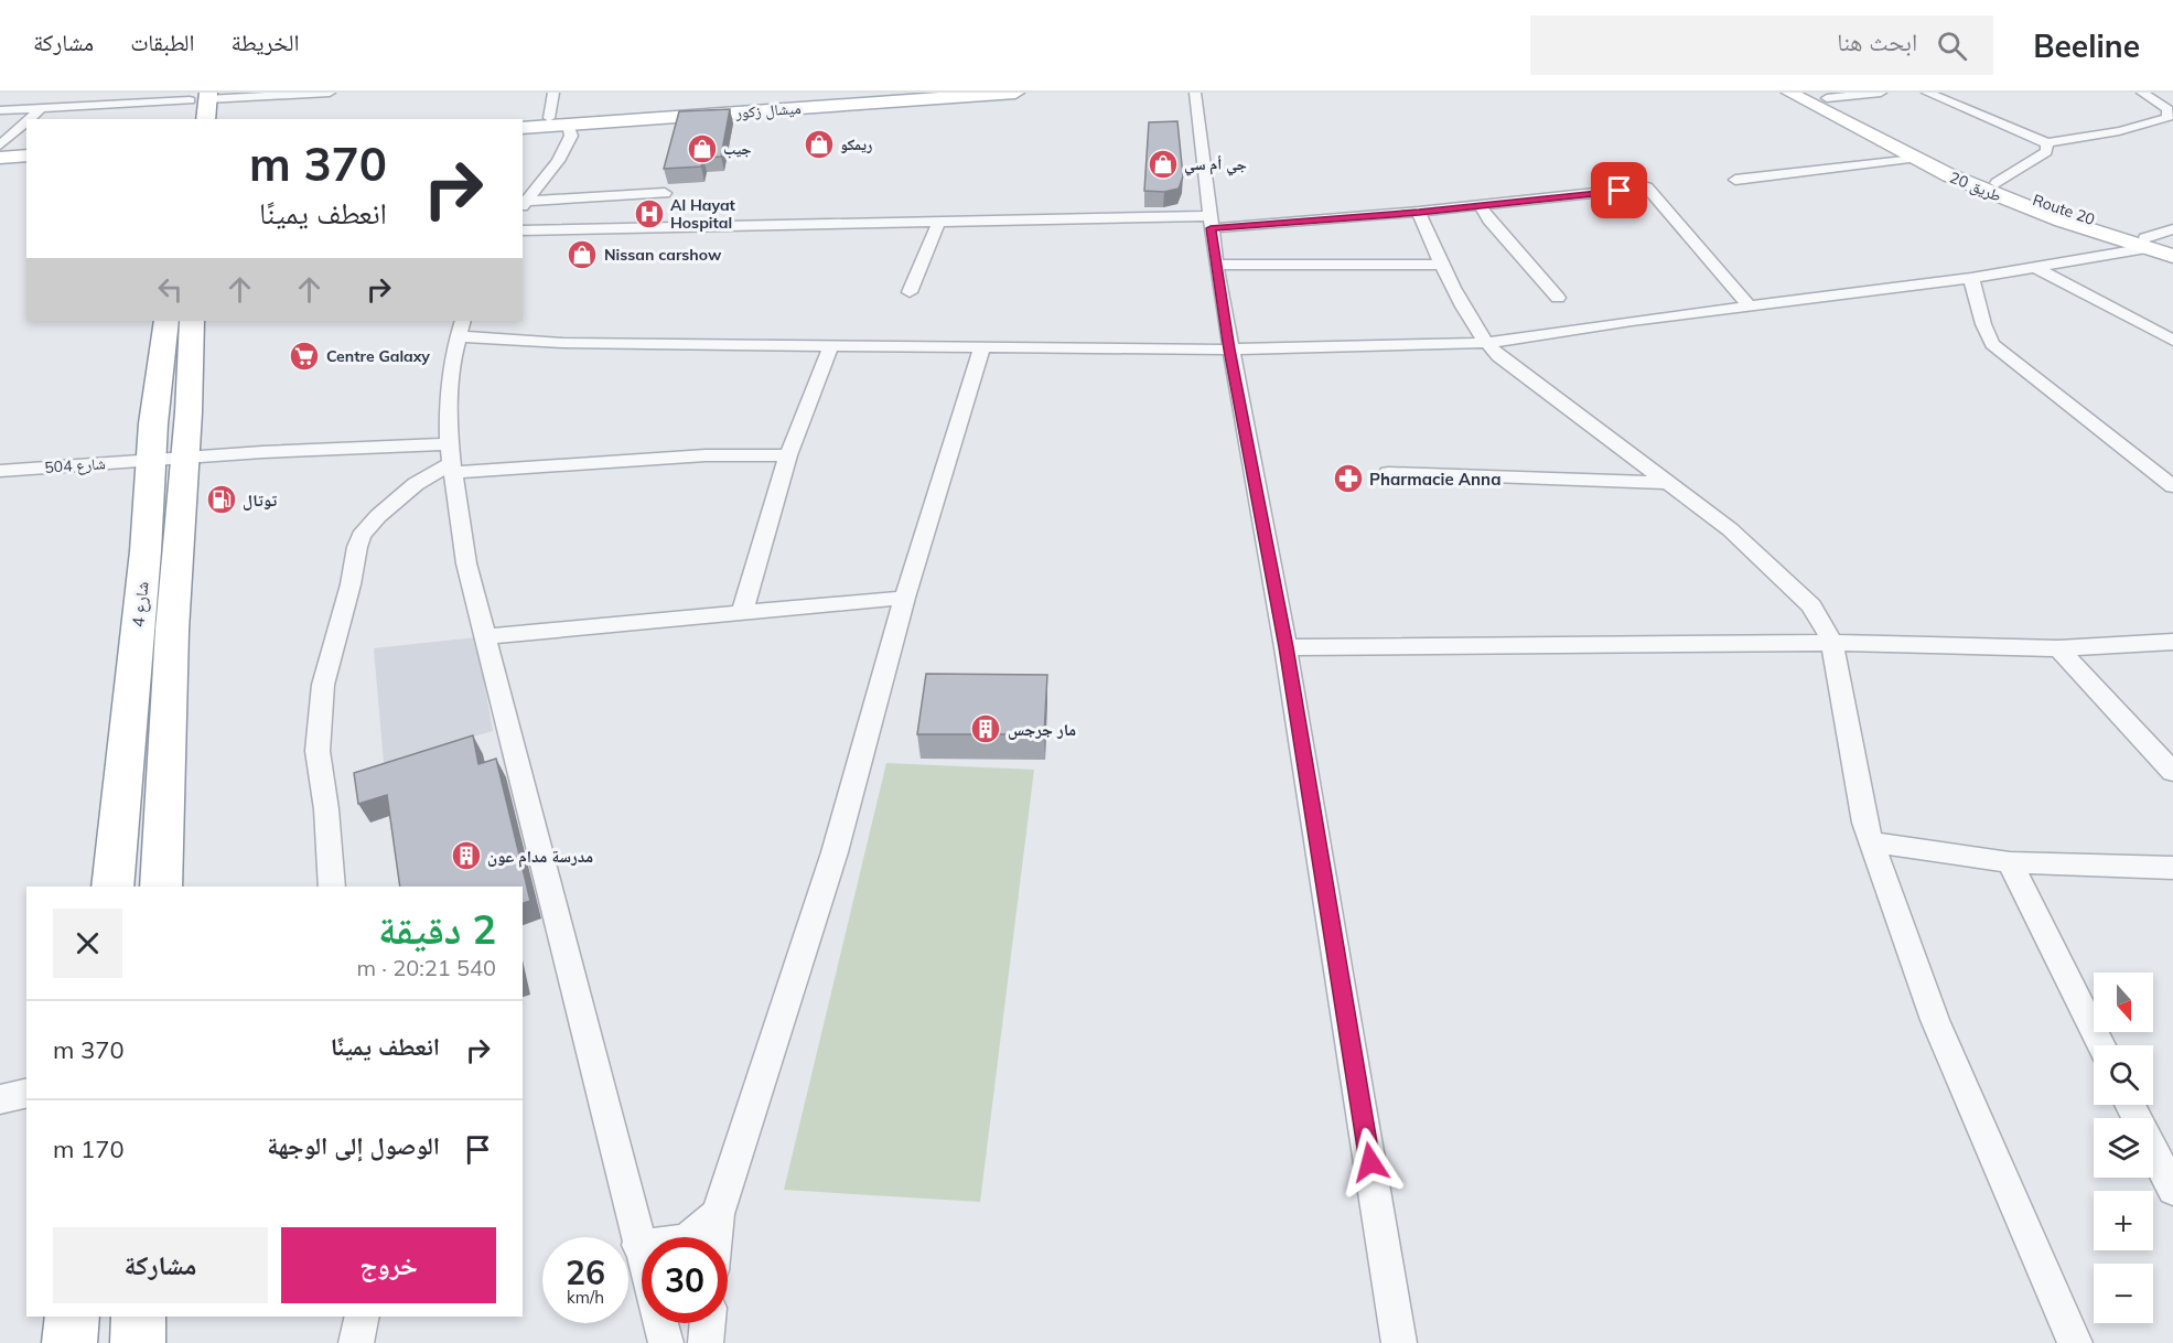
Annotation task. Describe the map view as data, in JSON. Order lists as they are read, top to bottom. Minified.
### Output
{"streets":{"main road":["ميشال زكور","طريق 20","Route 20","شارع 4"],"street":["شارع 504"]},"crossings":[["طريق 20","Route 20"],["شارع 504","شارع 4"]],"places":{"shop":["ريمكو","جيب","جي أم سي","Nissan carshow"],"hospital":["Al Hayat Hospital"],"supermarket":["Centre Galaxy"],"pharmacy":["Pharmacie Anna"],"fuel station":["توتال"],"building":["مار جرجس","مدرسة مدام عون"]},"north":"bottom","page":{"header":"Beeline","search":"ابحث هنا","nav":["الخريطة","الطبقات","مشاركة"],"turn":["370 m","انعطف يمينًا"],"heading":["2 دقيقة","540 m · 20:21"],"map_buttons":["+","−"],"list":[{"name":"انعطف يمينًا","value":"370 m"},{"name":"الوصول إلى الوجهة","value":"170 m"}],"buttons":["خروج","مشاركة"],"speed":"26 km/h","limit":"30"}}
